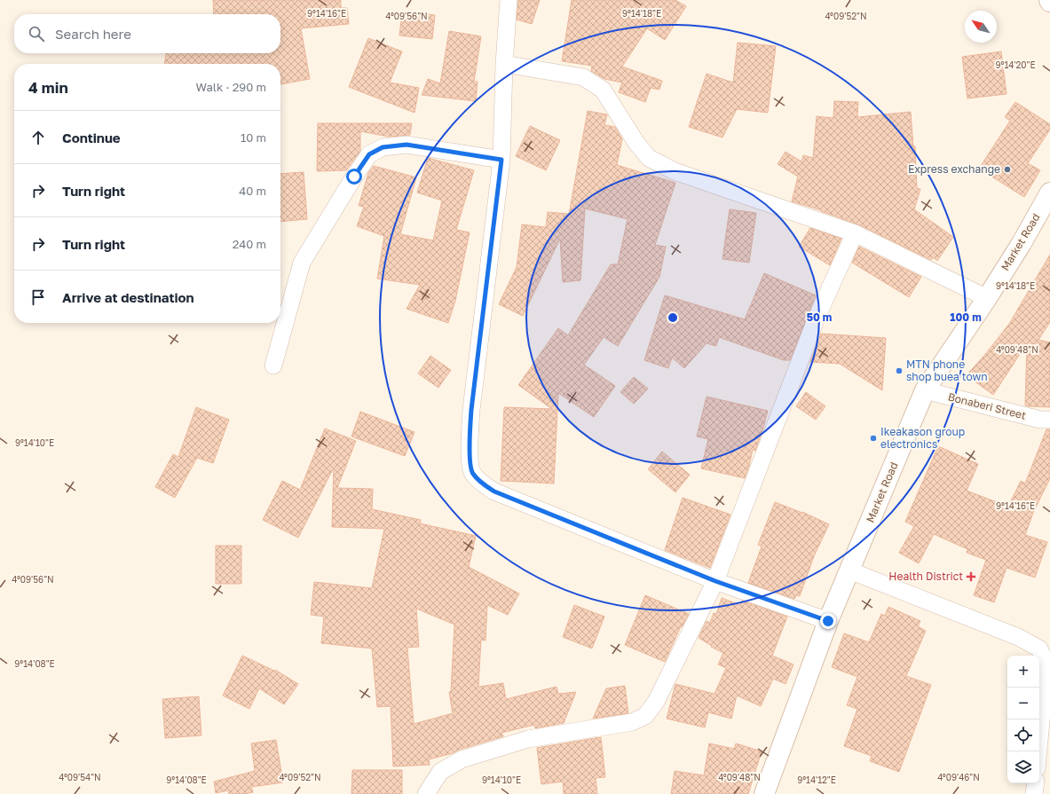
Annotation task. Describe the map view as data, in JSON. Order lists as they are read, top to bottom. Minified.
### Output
{"streets":{"main road":["Market Road"],"street":["Bonaberi Street"]},"crossings":[["Market Road","Bonaberi Street"]],"places":{"other":["Express exchange","MTN phone shop buea town","Ikeakason group electronics"],"health":["Health District"]},"north":"top left","page":{"search":"Search here","heading":["4 min","Walk · 290 m"],"list":[["Continue","10 m"],["Turn right","40 m"],["Turn right","240 m"],"Arrive at destination"],"map_buttons":["+","−"]},"coordinates":["9°14'16\"E","9°14'18\"E","4°09'56\"N","4°09'52\"N","9°14'20\"E","4°09'48\"N","9°14'10\"E","9°14'08\"E","4°09'54\"N","4°09'46\"N","9°14'12\"E"],"rings":["50 m","100 m"]}
